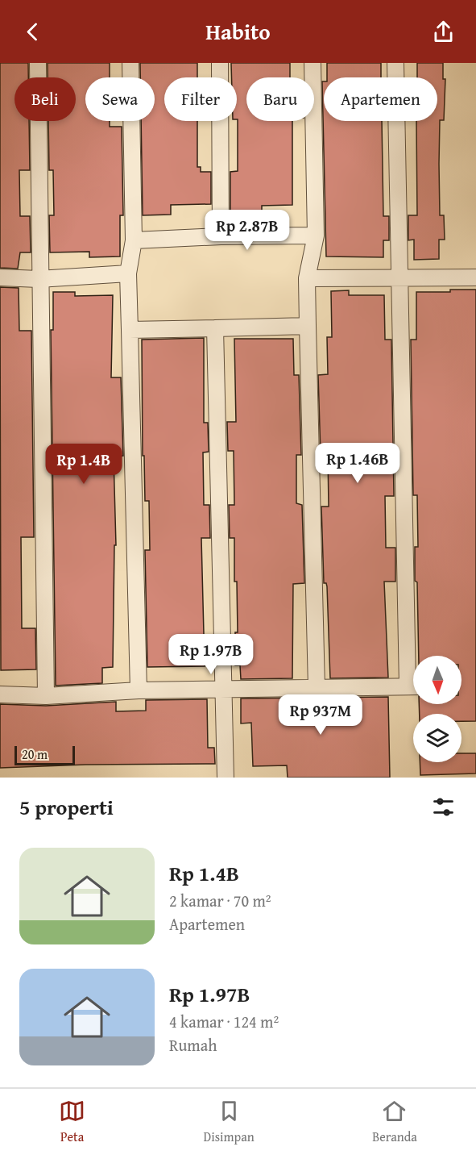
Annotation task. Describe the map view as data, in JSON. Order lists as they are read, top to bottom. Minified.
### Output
{"scale_bar":"20 m","north":"bottom","page":{"header":"Habito","chip":["Beli","Sewa","Filter","Baru","Apartemen"],"price":["Rp 2.87B","Rp 1.46B","Rp 1.4B","Rp 1.97B","Rp 937M"],"scale":"20 m","heading":"5 properti","list":[{"name":"Rp 1.4B","note":"2 kamar · 70 m² · Apartemen"},{"name":"Rp 1.97B","note":"4 kamar · 124 m² · Rumah"}],"tabs":["Peta","Disimpan","Beranda"]}}
